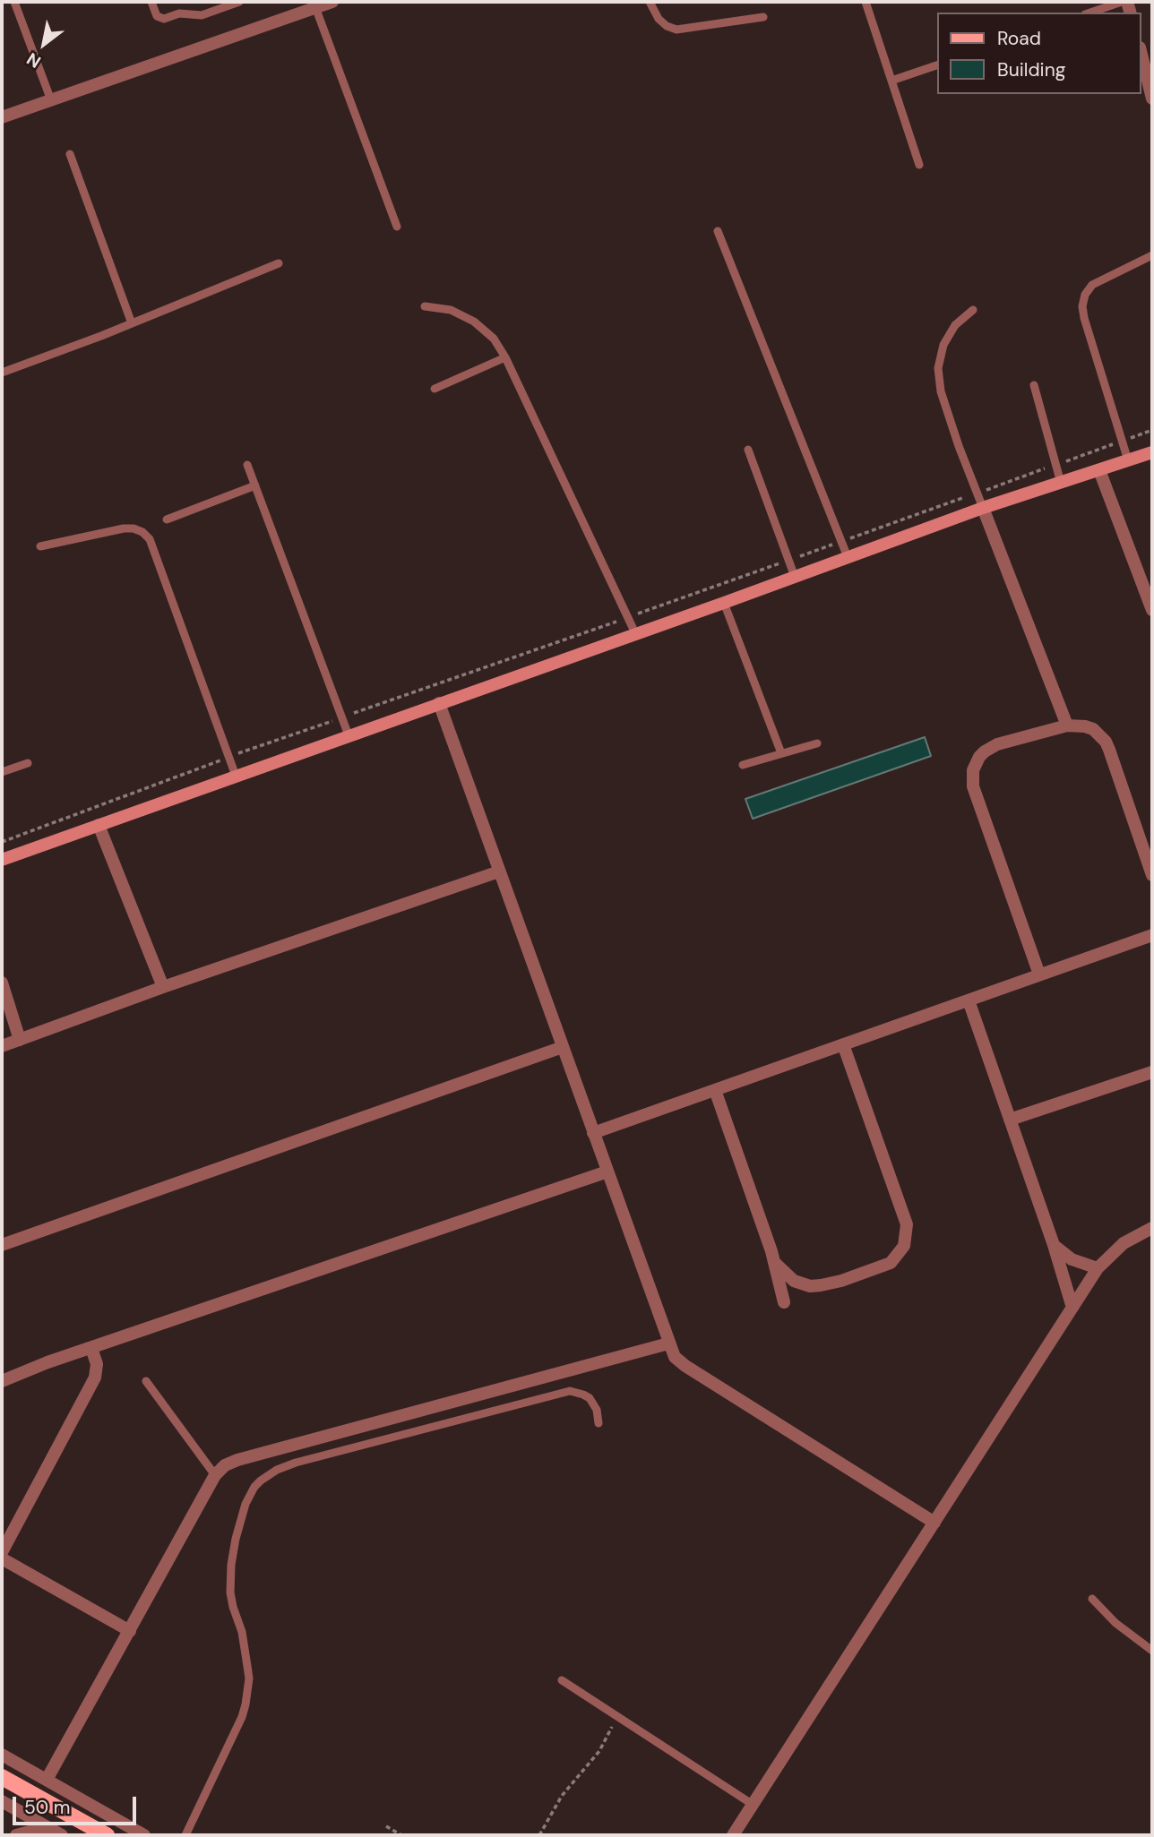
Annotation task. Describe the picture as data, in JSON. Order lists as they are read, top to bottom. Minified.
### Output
{"legend":["Road","Building"],"scale_bar":"50 m","north":"bottom left"}
